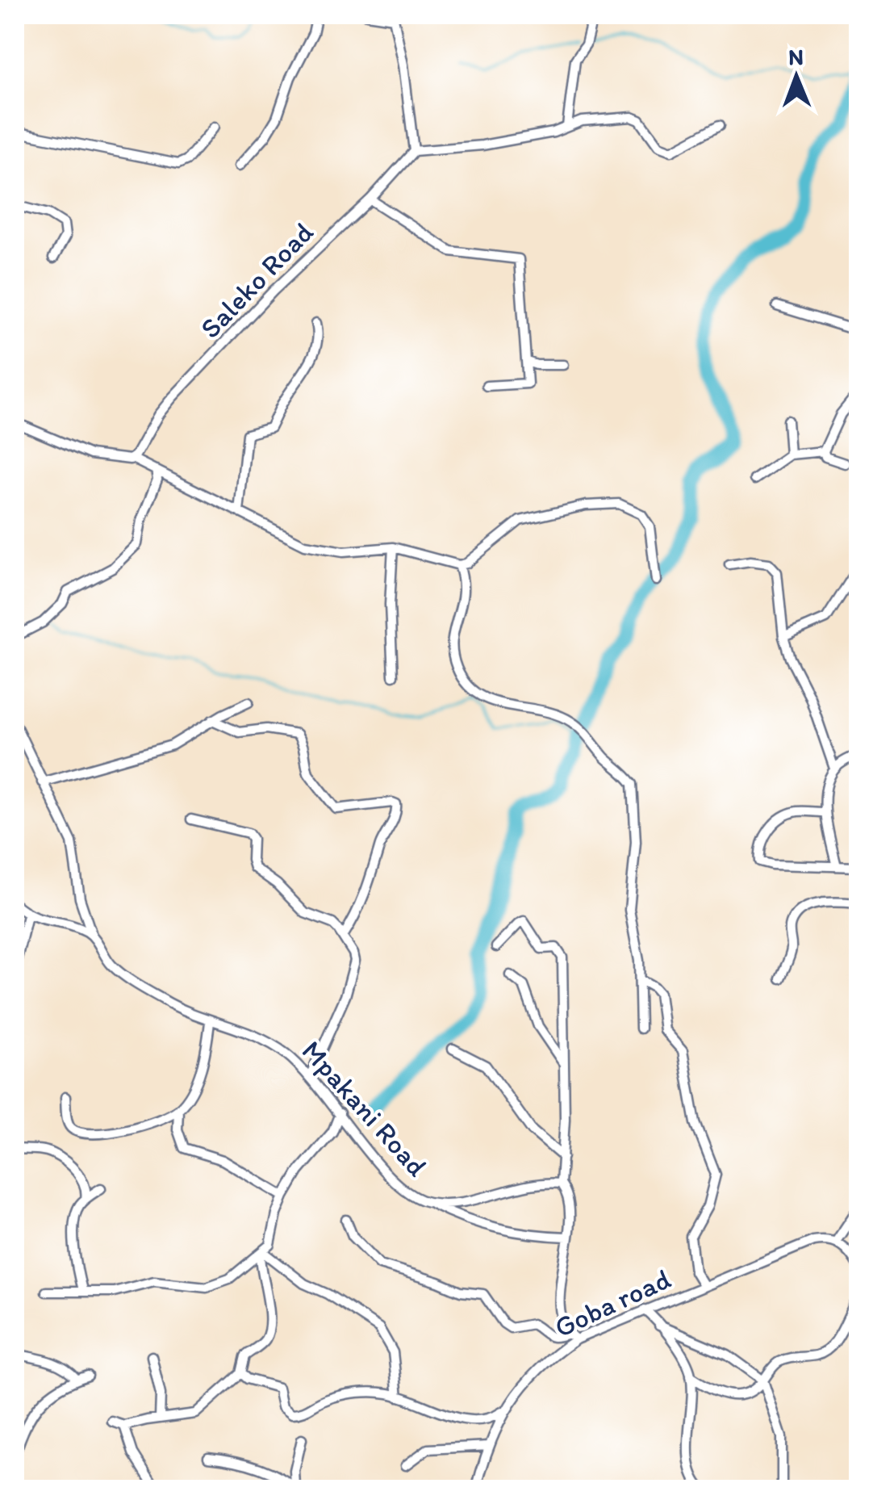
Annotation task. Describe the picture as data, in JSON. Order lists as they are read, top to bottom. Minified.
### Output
{"streets":{"street":["Saleko Road","Mpakani Road","Goba road"]},"north":"top"}
